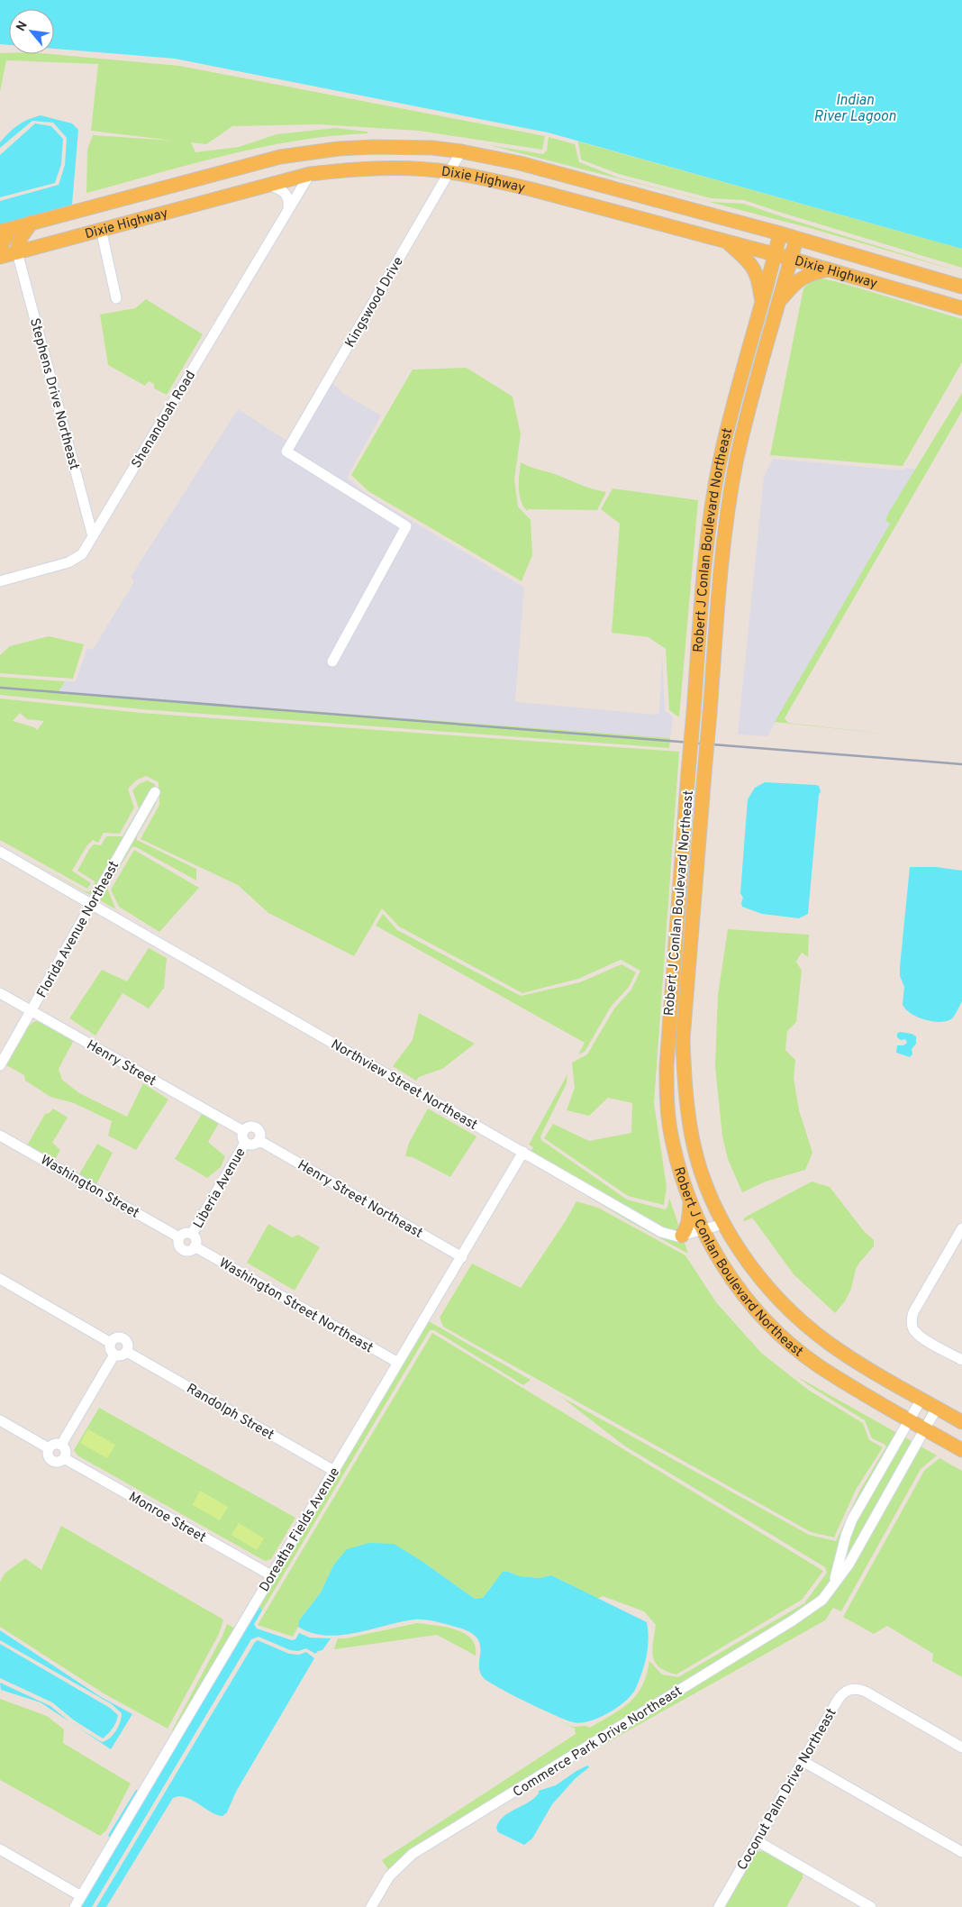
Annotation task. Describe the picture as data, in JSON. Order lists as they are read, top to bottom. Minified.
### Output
{"streets":{"main road":["Dixie Highway","Robert J Conlan Boulevard Northeast"],"street":["Kingswood Drive","Stephens Drive Northeast","Shenandoah Road","Florida Avenue Northeast","Henry Street","Northview Street Northeast","Washington Street","Liberia Avenue","Henry Street Northeast","Washington Street Northeast","Randolph Street","Monroe Street","Doreatha Fields Avenue","Commerce Park Drive Northeast","Coconut Palm Drive Northeast"]},"crossings":[["Dixie Highway","Kingswood Drive"],["Dixie Highway","Stephens Drive Northeast"],["Dixie Highway","Shenandoah Road"],["Dixie Highway","Robert J Conlan Boulevard Northeast"],["Stephens Drive Northeast","Shenandoah Road"],["Robert J Conlan Boulevard Northeast","Northview Street Northeast"],["Robert J Conlan Boulevard Northeast","Commerce Park Drive Northeast"],["Florida Avenue Northeast","Henry Street"],["Florida Avenue Northeast","Northview Street Northeast"],["Henry Street","Liberia Avenue"],["Henry Street","Henry Street Northeast"],["Northview Street Northeast","Doreatha Fields Avenue"],["Washington Street","Liberia Avenue"],["Washington Street","Washington Street Northeast"],["Liberia Avenue","Henry Street Northeast"],["Liberia Avenue","Washington Street Northeast"],["Henry Street Northeast","Doreatha Fields Avenue"],["Washington Street Northeast","Doreatha Fields Avenue"],["Randolph Street","Doreatha Fields Avenue"],["Monroe Street","Doreatha Fields Avenue"]],"water":["Indian River Lagoon"],"north":"top left"}
